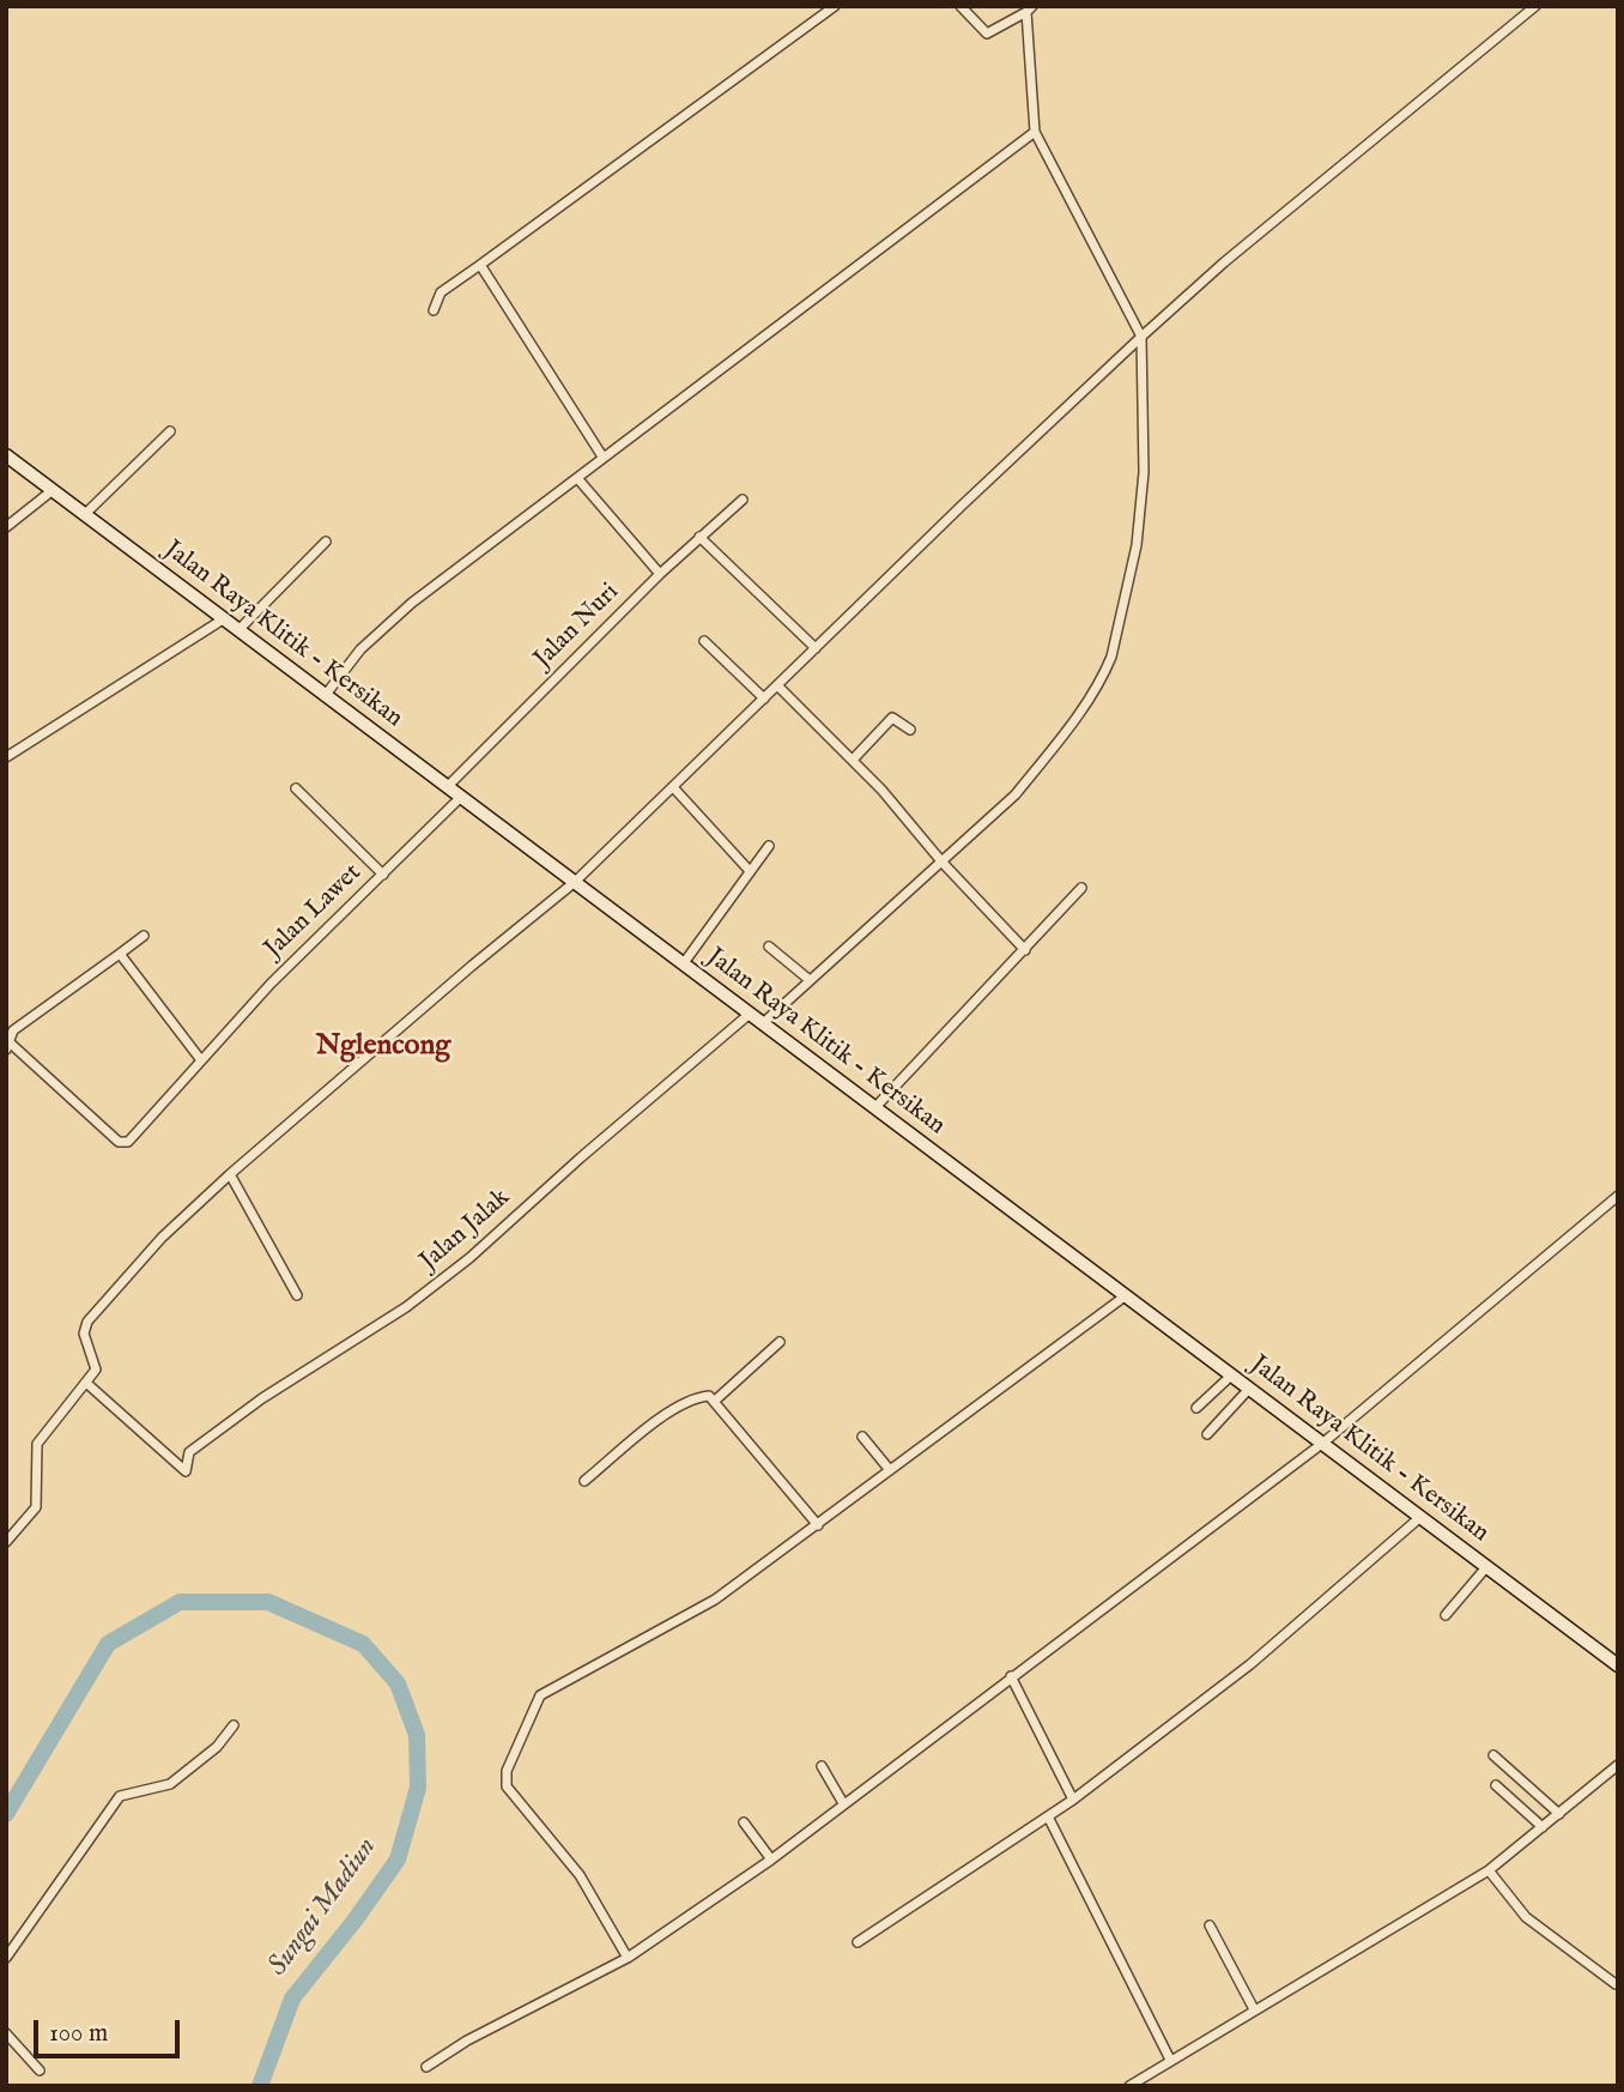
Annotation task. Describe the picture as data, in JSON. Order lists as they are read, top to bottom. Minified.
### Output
{"streets":{"street":["Jalan Nuri","Jalan Raya Klitik - Kersikan","Jalan Lawet","Jalan Jalak"]},"crossings":[["Jalan Nuri","Jalan Raya Klitik - Kersikan"],["Jalan Raya Klitik - Kersikan","Jalan Lawet"],["Jalan Raya Klitik - Kersikan","Jalan Jalak"]],"districts":["Nglencong"],"water":["Sungai Madiun"],"scale_bar":"100 m"}
